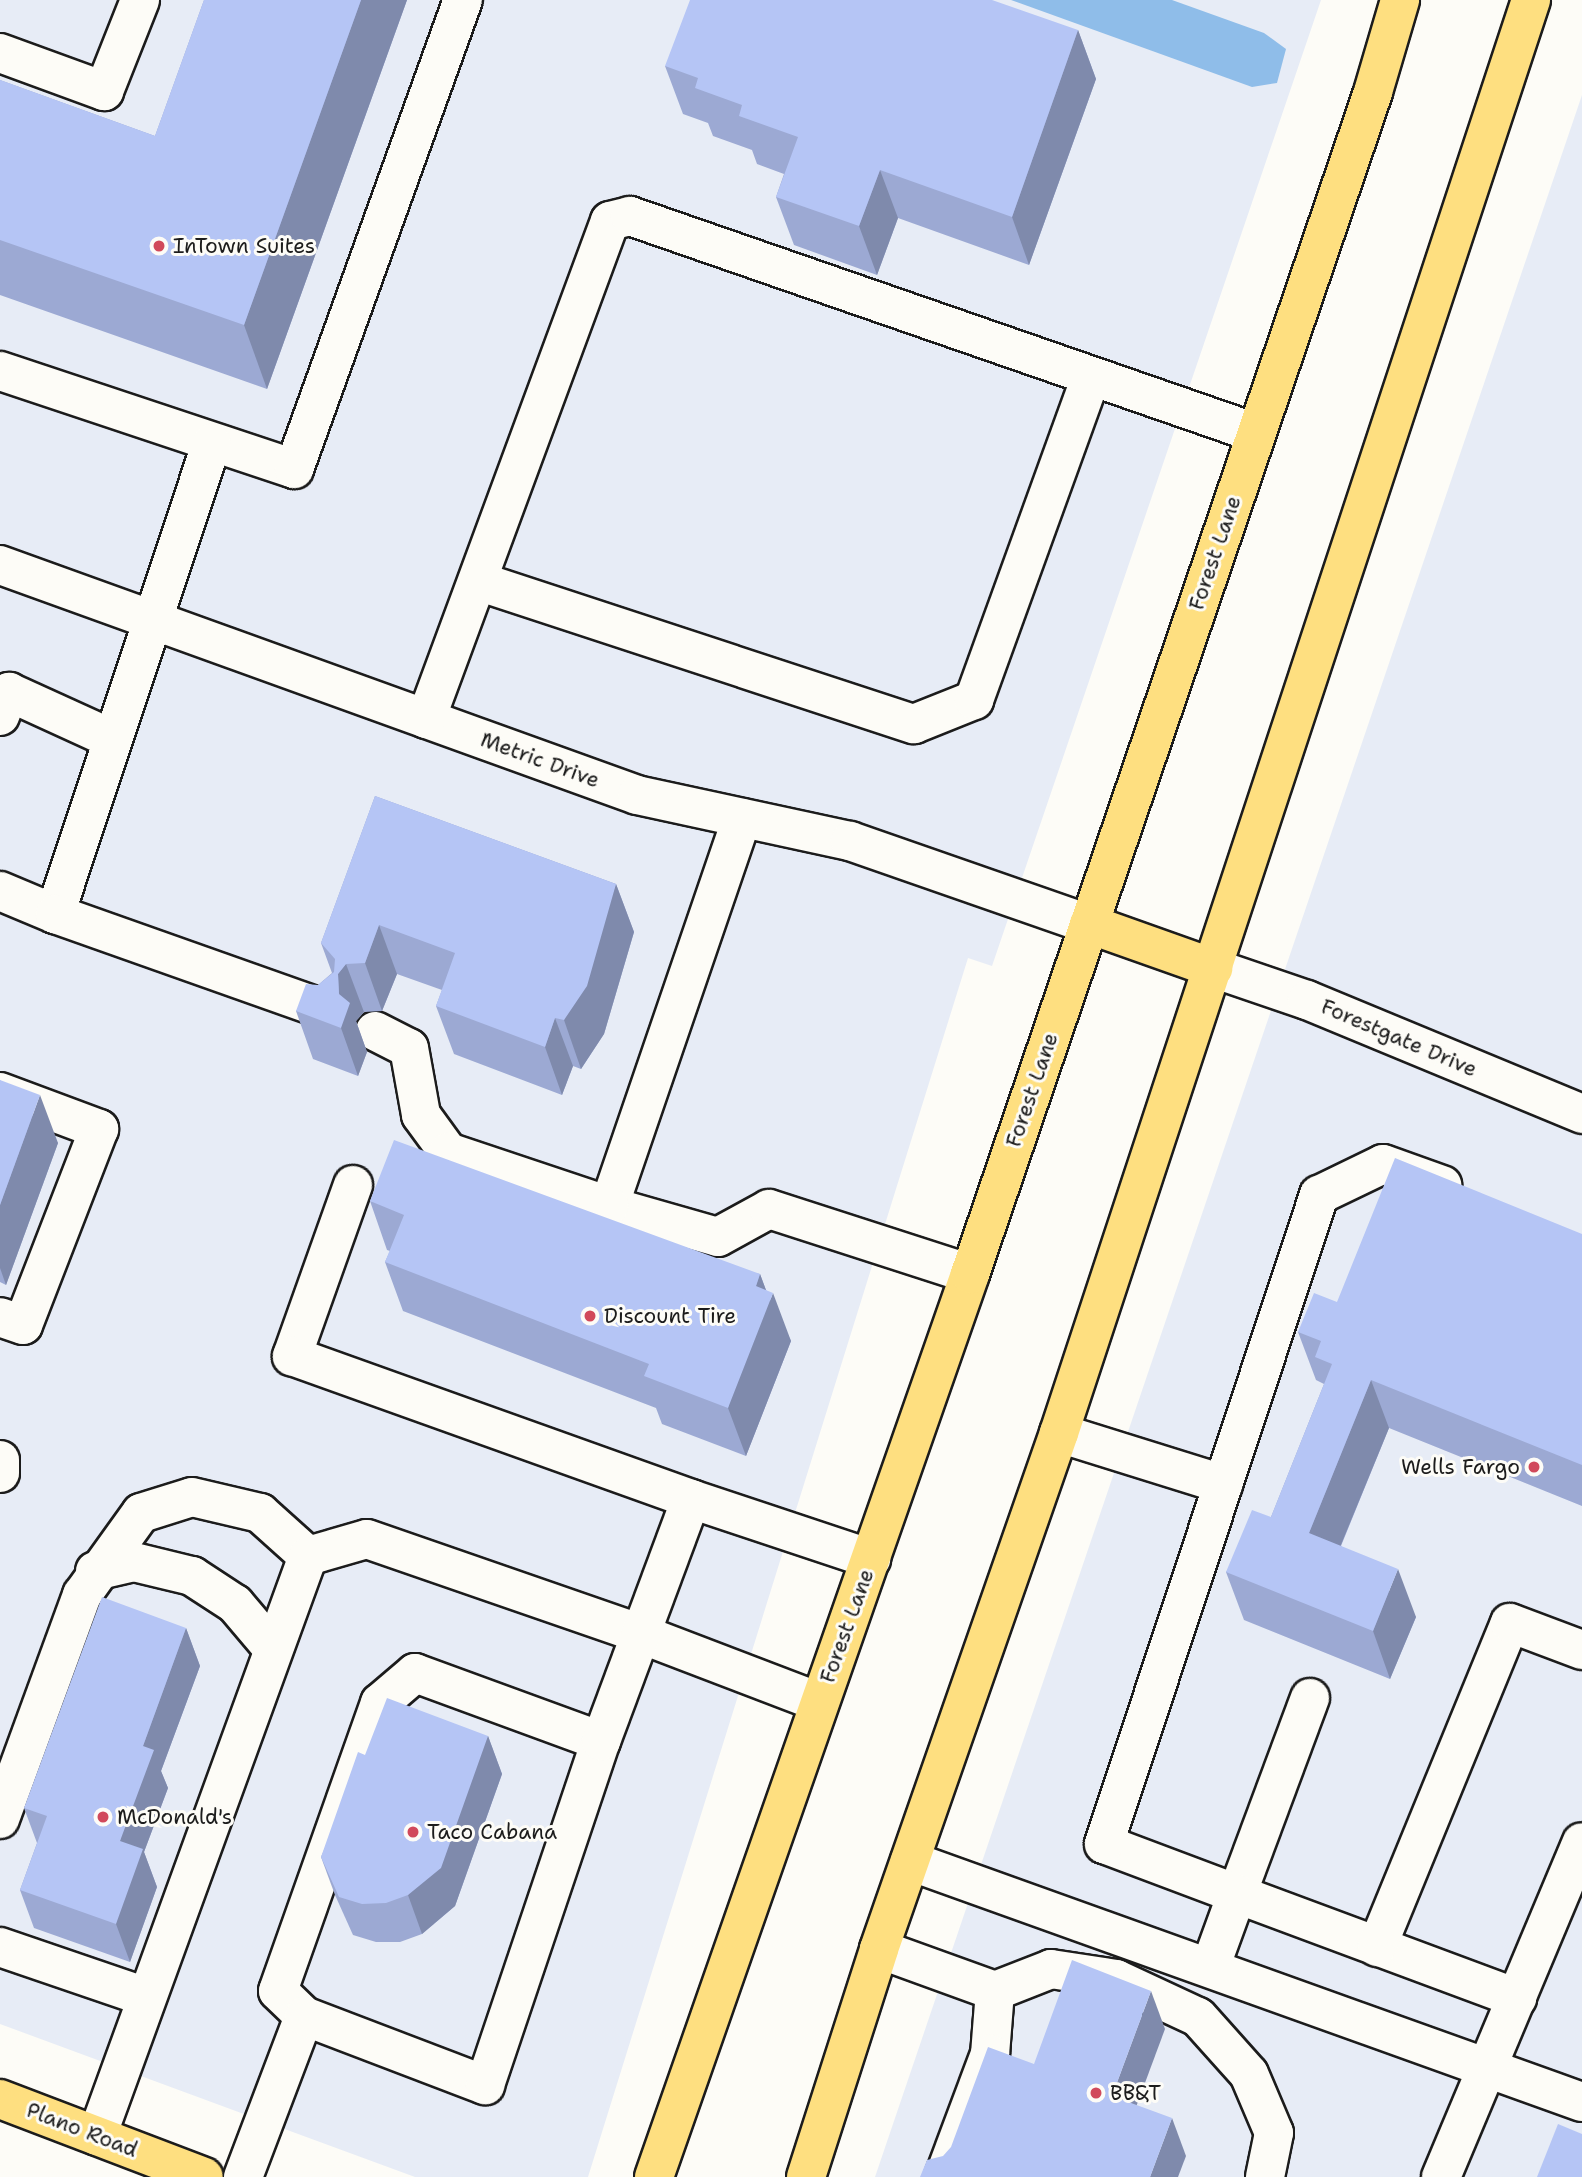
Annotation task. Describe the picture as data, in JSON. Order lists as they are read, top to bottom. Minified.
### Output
{"streets":{"main road":["Forest Lane","Plano Road"],"street":["Metric Drive","Forestgate Drive"]},"crossings":[["Forest Lane","Metric Drive"]],"places":["InTown Suites","Discount Tire","Wells Fargo","McDonald's","Taco Cabana","BB&T"]}
